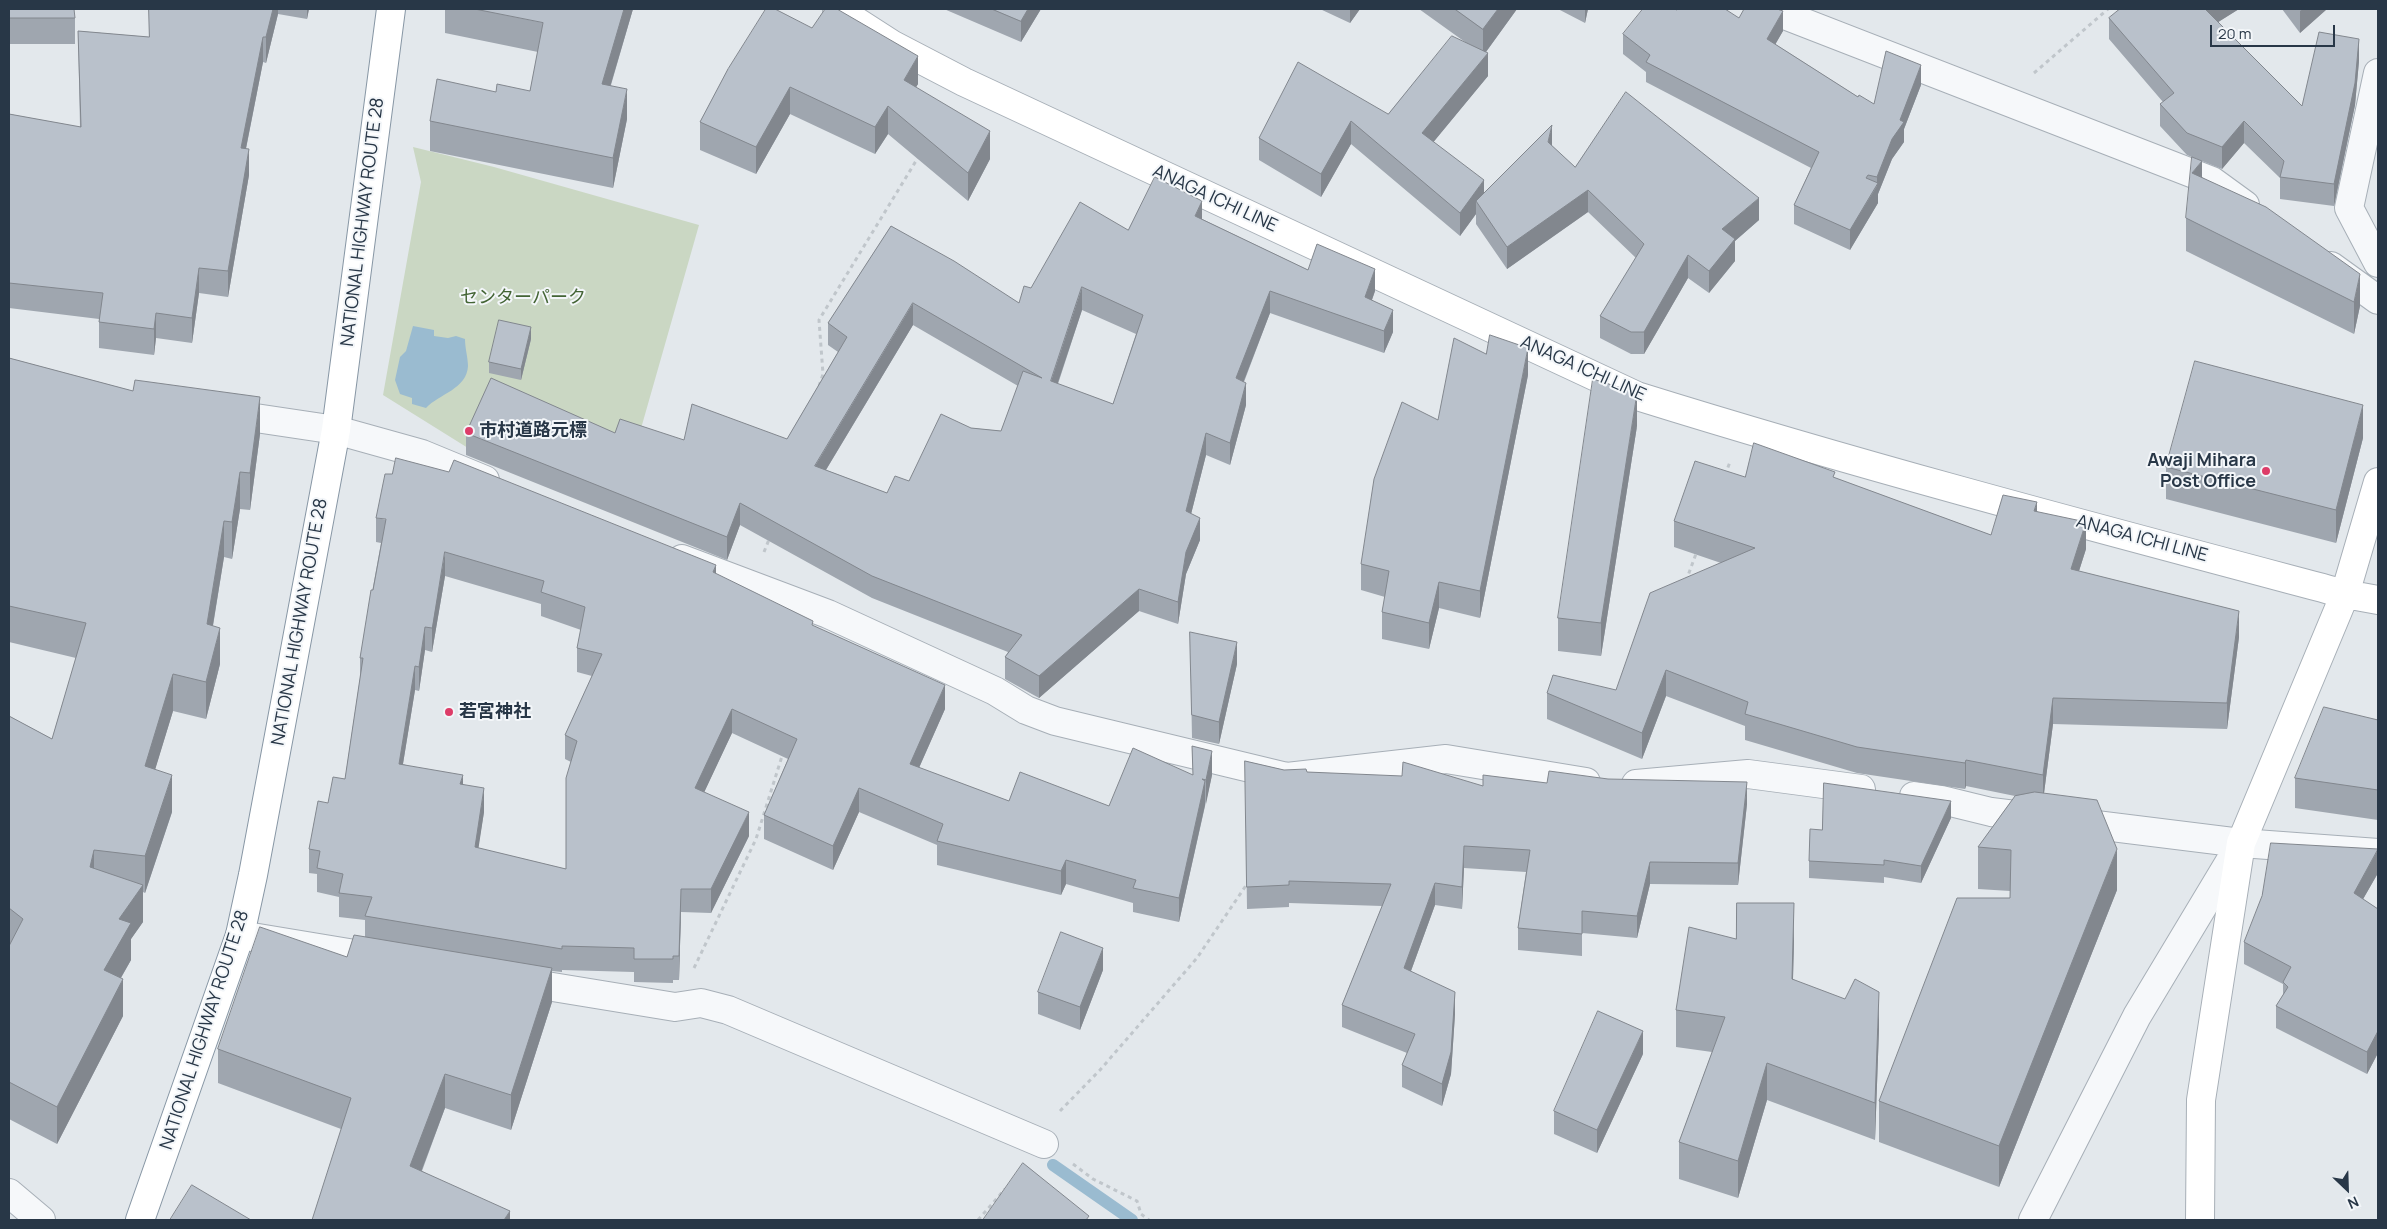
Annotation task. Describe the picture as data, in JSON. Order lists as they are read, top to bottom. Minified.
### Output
{"streets":{"main road":["ANAGA ICHI LINE","NATIONAL HIGHWAY ROUTE 28"]},"parks":["センターパーク"],"places":["市村道路元標","Awaji Mihara Post Office","若宮神社"],"scale_bar":"20 m","north":"bottom right"}
